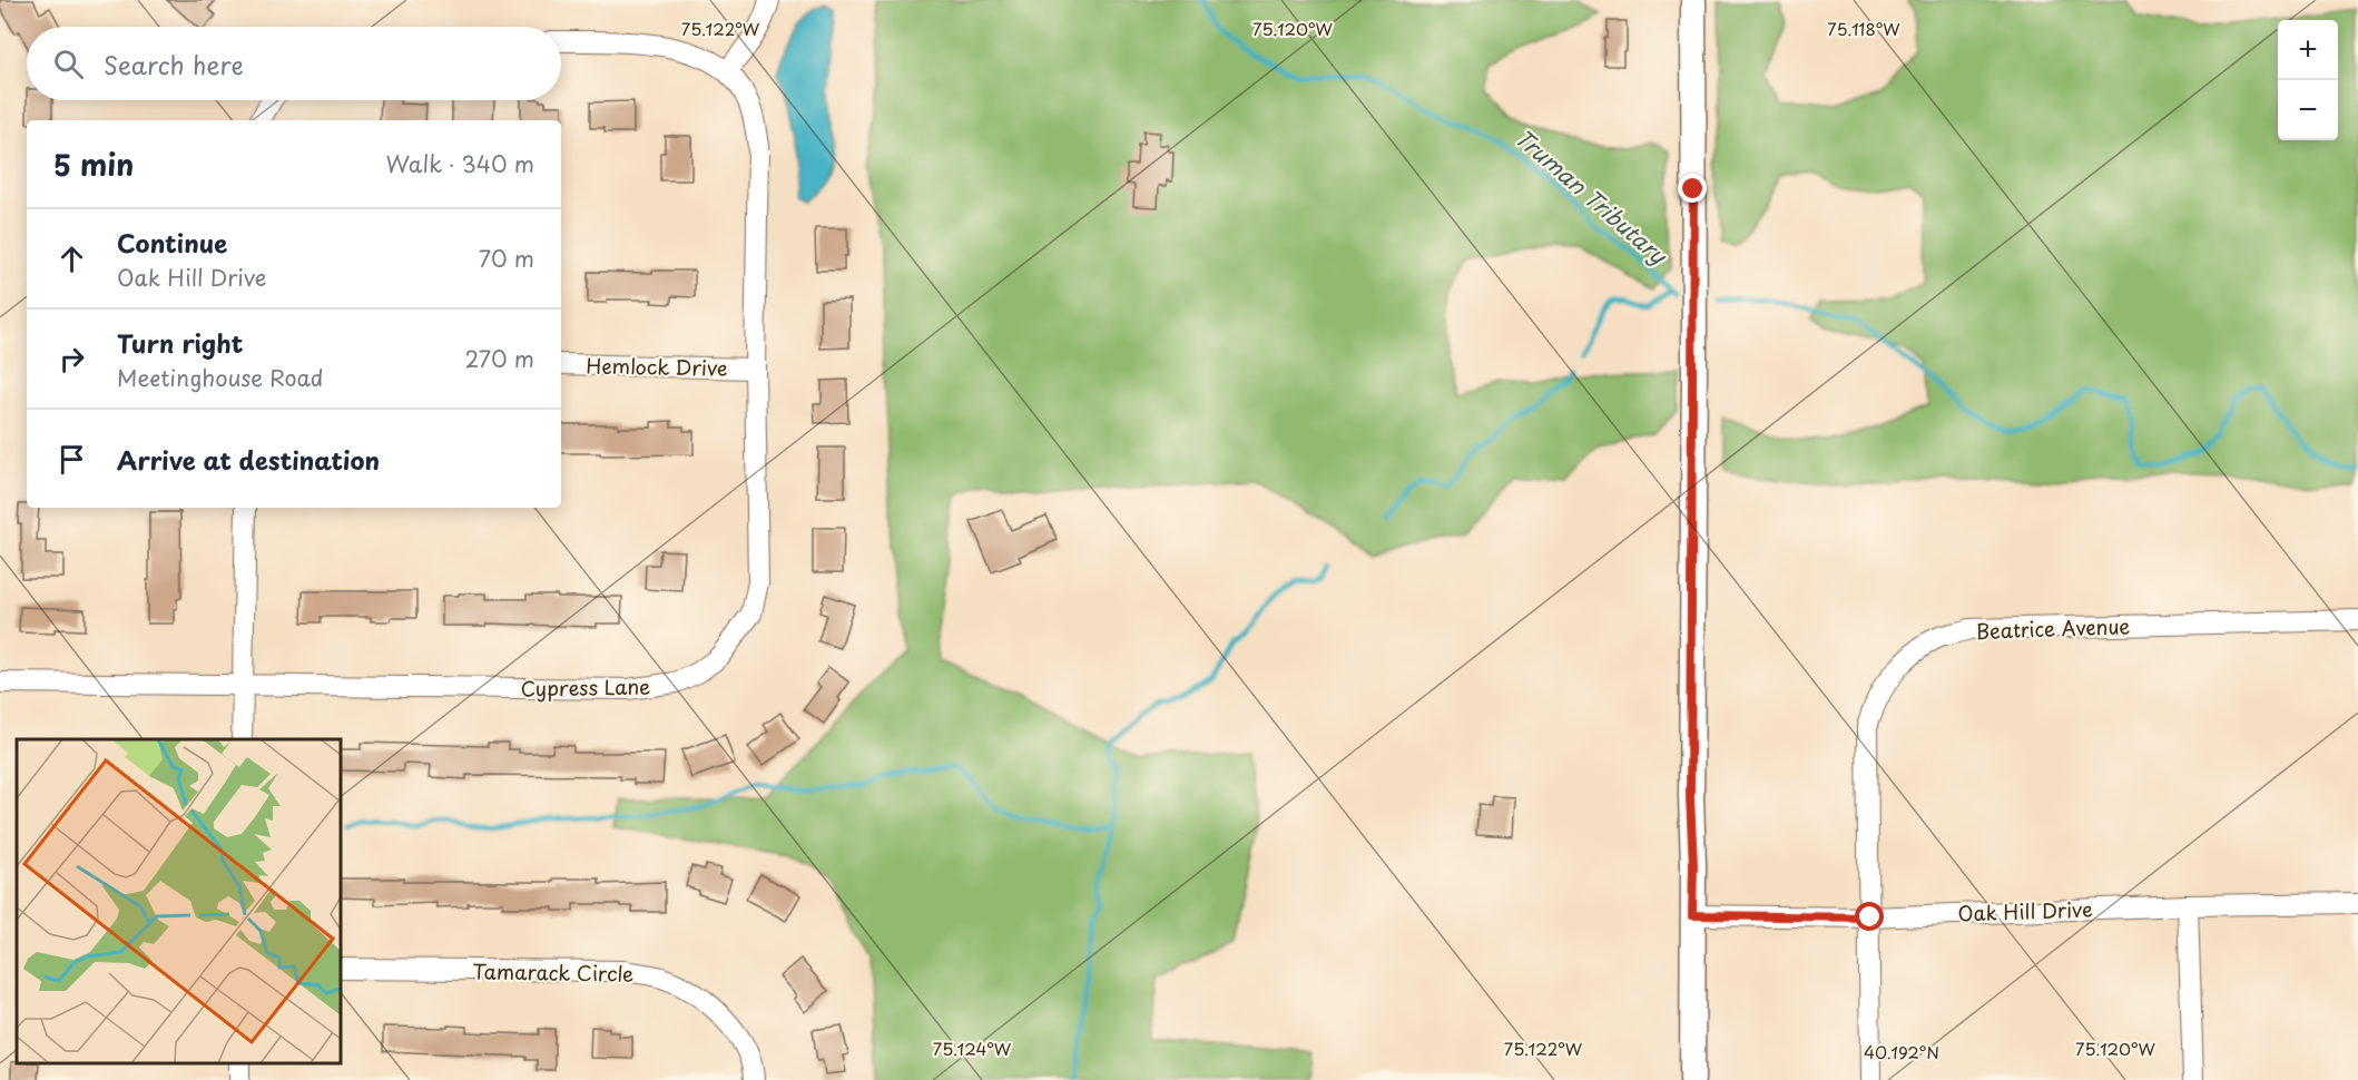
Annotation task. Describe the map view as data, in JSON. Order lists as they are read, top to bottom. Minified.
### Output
{"streets":{"street":["Hemlock Drive","Beatrice Avenue","Cypress Lane","Oak Hill Drive","Tamarack Circle"]},"crossings":[["Hemlock Drive","Cypress Lane"],["Beatrice Avenue","Oak Hill Drive"]],"water":["Truman Tributary"],"page":{"map_buttons":["+","−"],"search":"Search here","heading":["5 min","Walk · 340 m"],"list":[["Continue","Oak Hill Drive","70 m"],["Turn right","Meetinghouse Road","270 m"],"Arrive at destination"]},"coordinates":["75.122°W","75.120°W","75.118°W","75.124°W","40.192°N"]}
